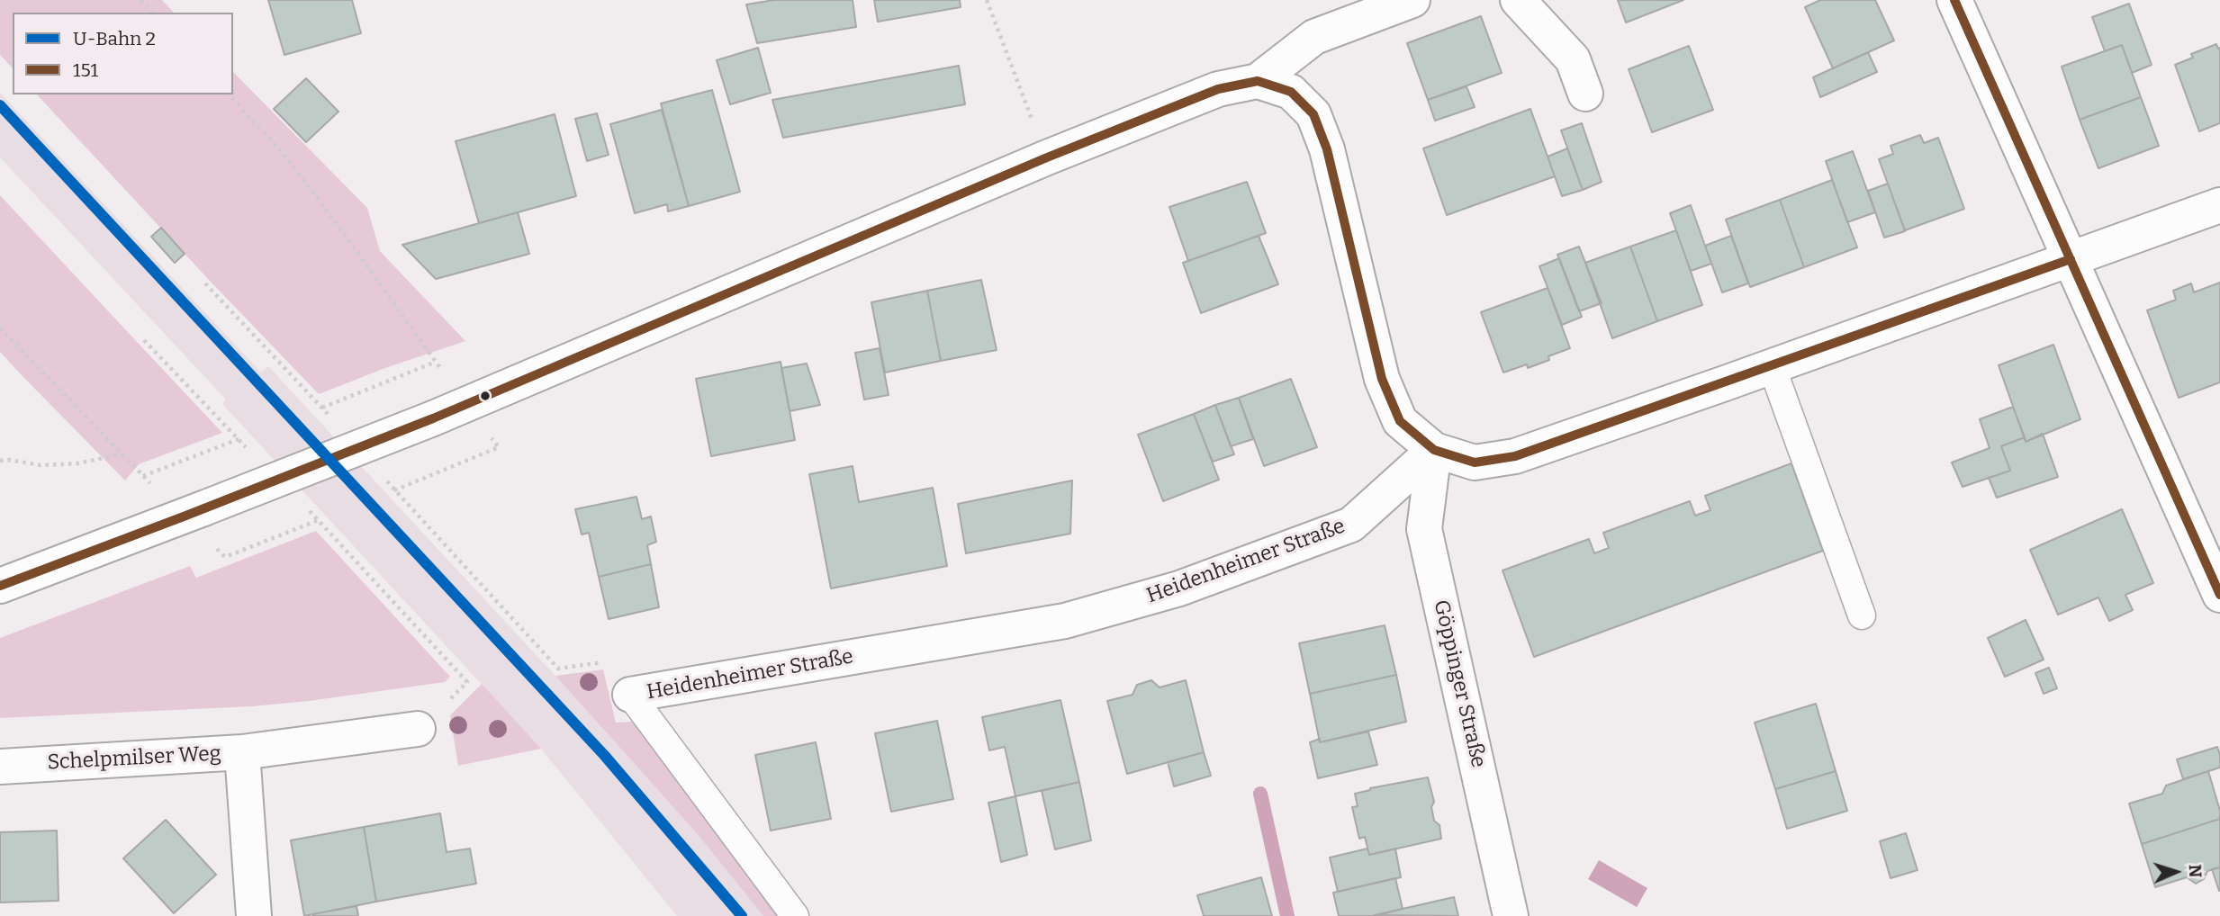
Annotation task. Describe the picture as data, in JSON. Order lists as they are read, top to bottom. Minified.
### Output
{"streets":{"street":["Heidenheimer Straße","Göppinger Straße","Schelpmilser Weg"]},"crossings":[["Heidenheimer Straße","Göppinger Straße"]],"lines":["transit line 151","metro line 2"],"legend":["U-Bahn 2","151"],"north":"right"}
